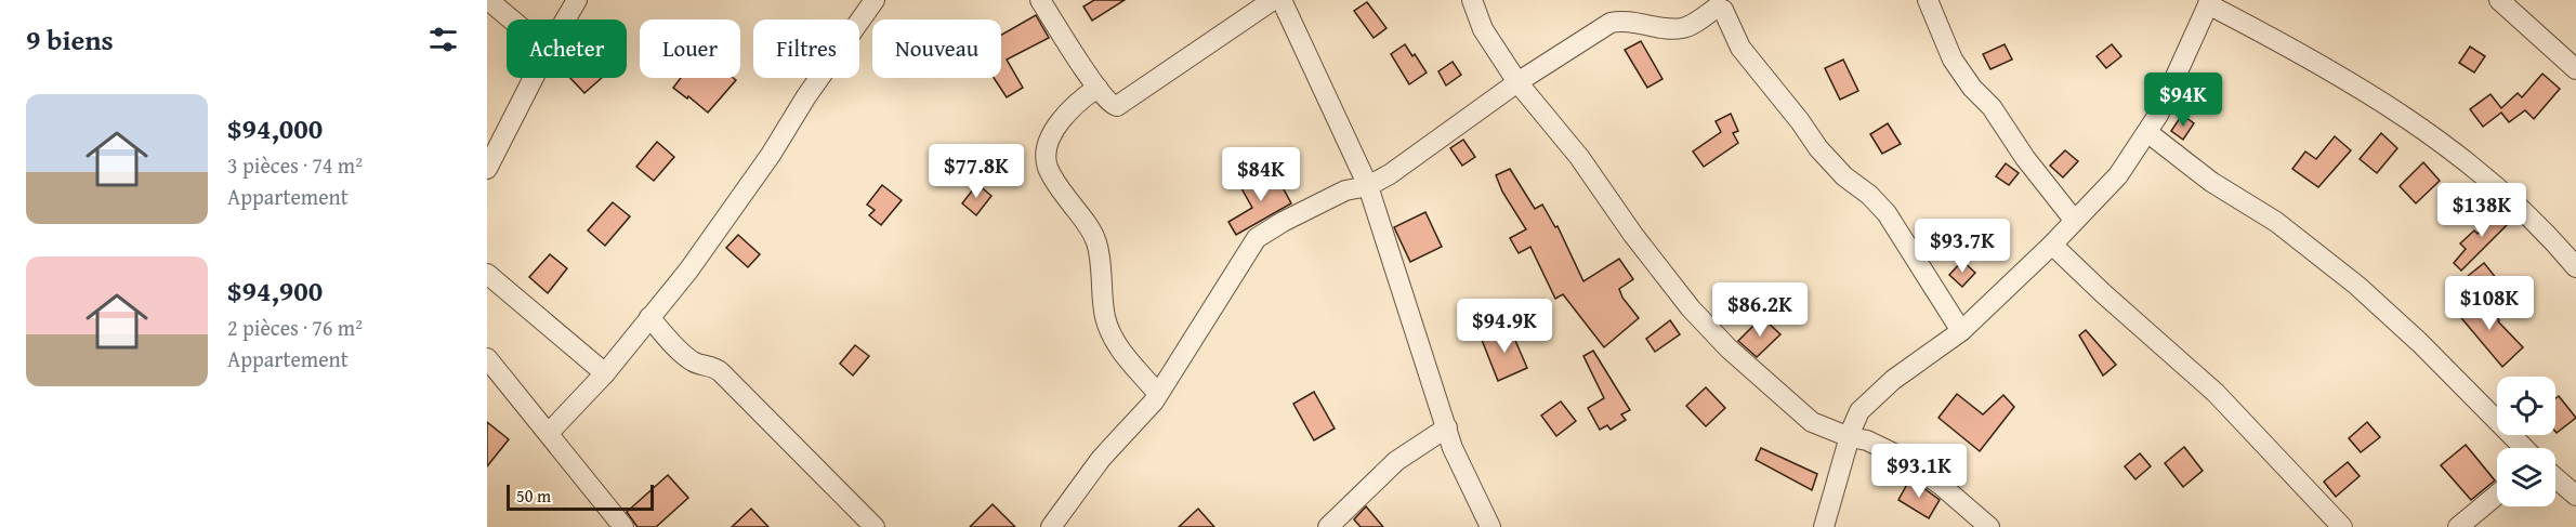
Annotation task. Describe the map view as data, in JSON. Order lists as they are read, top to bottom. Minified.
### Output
{"scale_bar":"50 m","page":{"heading":"9 biens","chip":["Acheter","Louer","Filtres","Nouveau"],"price":["$94K","$77.8K","$84K","$138K","$93.7K","$108K","$86.2K","$94.9K","$93.1K"],"list":[{"name":"$94,000","note":"3 pièces · 74 m² · Appartement"},{"name":"$94,900","note":"2 pièces · 76 m² · Appartement"}],"scale":"50 m"}}
